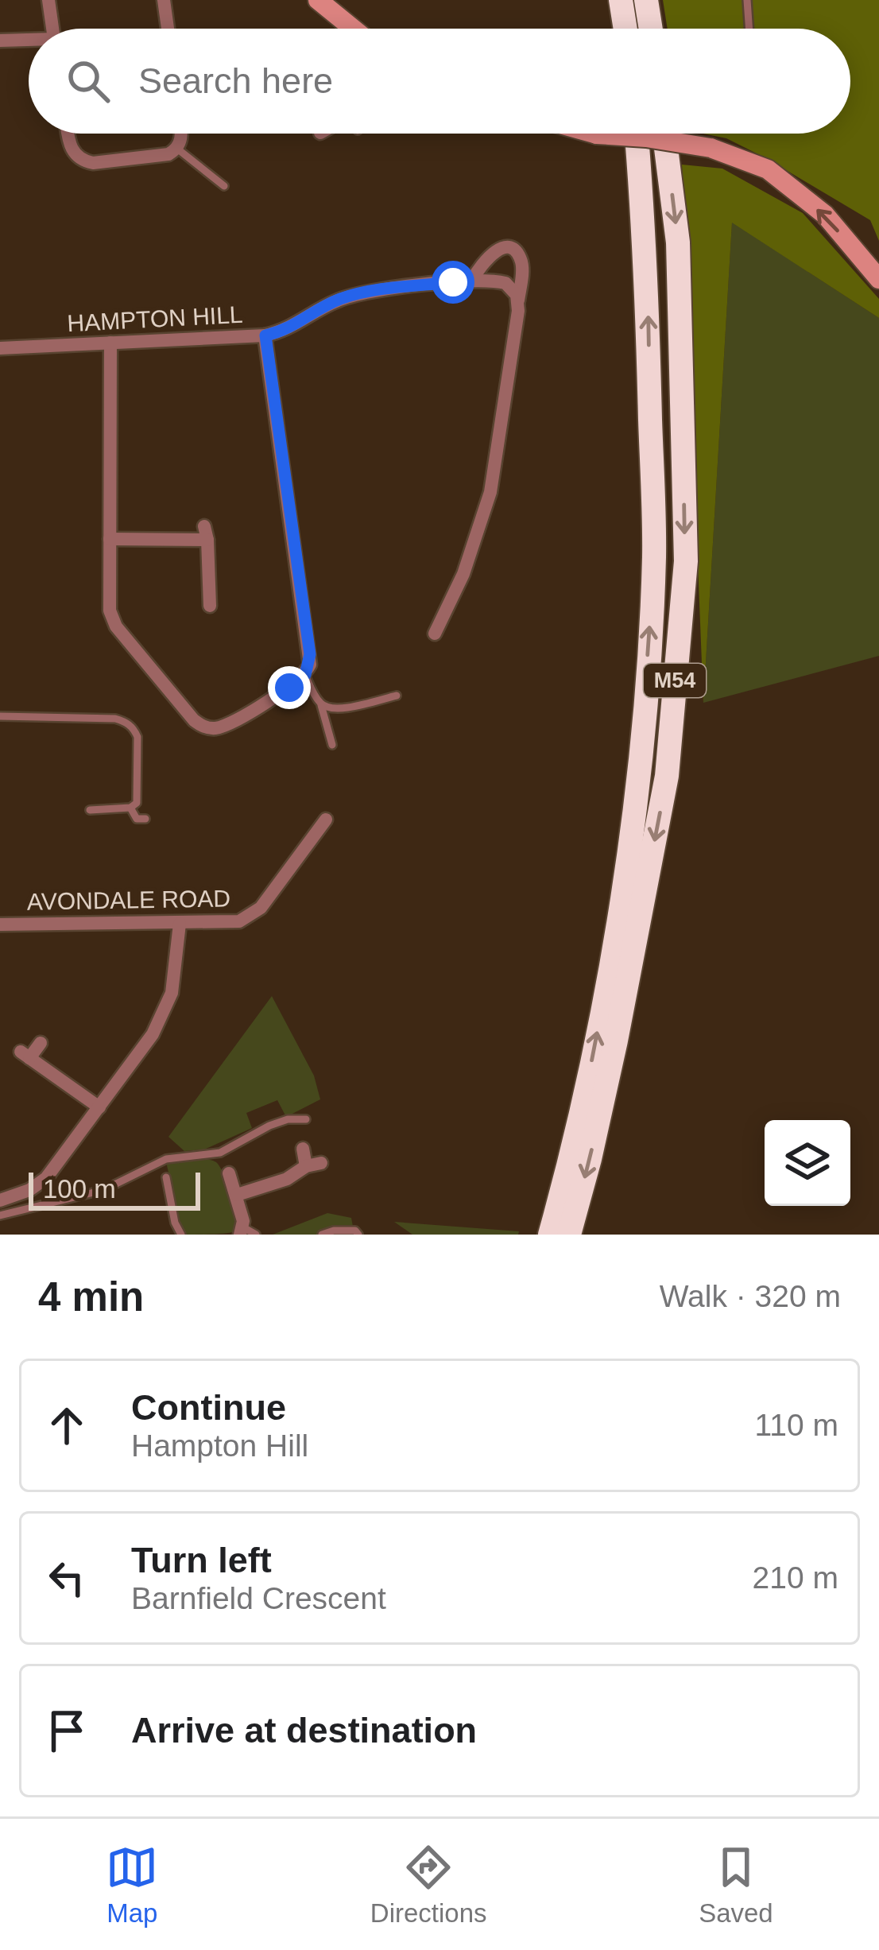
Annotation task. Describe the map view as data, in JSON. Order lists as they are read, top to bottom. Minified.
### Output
{"streets":{"highway":["M54"],"street":["HAMPTON HILL","AVONDALE ROAD"]},"scale_bar":"100 m","page":{"search":"Search here","scale":"100 m","heading":["4 min","Walk · 320 m"],"list":[["Continue","Hampton Hill","110 m"],["Turn left","Barnfield Crescent","210 m"],"Arrive at destination"],"nav":["Map","Directions","Saved"]}}
